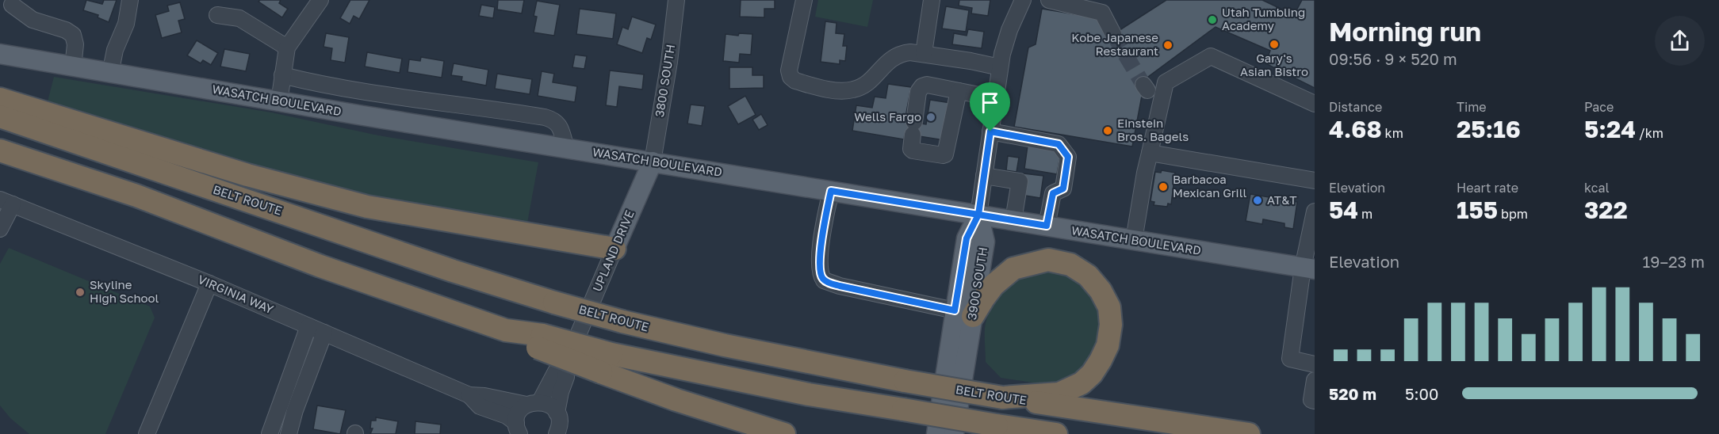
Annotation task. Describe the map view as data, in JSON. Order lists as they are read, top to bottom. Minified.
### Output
{"streets":{"highway":["BELT ROUTE"],"main road":["WASATCH BOULEVARD","UPLAND DRIVE","3900 SOUTH"],"street":["3800 SOUTH","VIRGINIA WAY"]},"crossings":[["3800 SOUTH","WASATCH BOULEVARD"],["3800 SOUTH","UPLAND DRIVE"],["WASATCH BOULEVARD","UPLAND DRIVE"],["WASATCH BOULEVARD","3900 SOUTH"],["UPLAND DRIVE","VIRGINIA WAY"]],"places":["Utah Tumbling Academy","Gary's Asian Bistro","Kobe Japanese Restaurant","Wells Fargo","Einstein Bros. Bagels","Barbacoa Mexican Grill","AT&T","Skyline High School"],"page":{"heading":["Morning run","09:56 · 9 × 520 m"],"stats":[["Distance","4.68 km"],["Time","25:16"],["Pace","5:24 /km"],["Elevation","54 m"],["Heart rate","155 bpm"],["kcal","322"]],"chart":["Elevation","19–23 m"],"list":[{"name":"520 m","note":"5:00"}]}}
